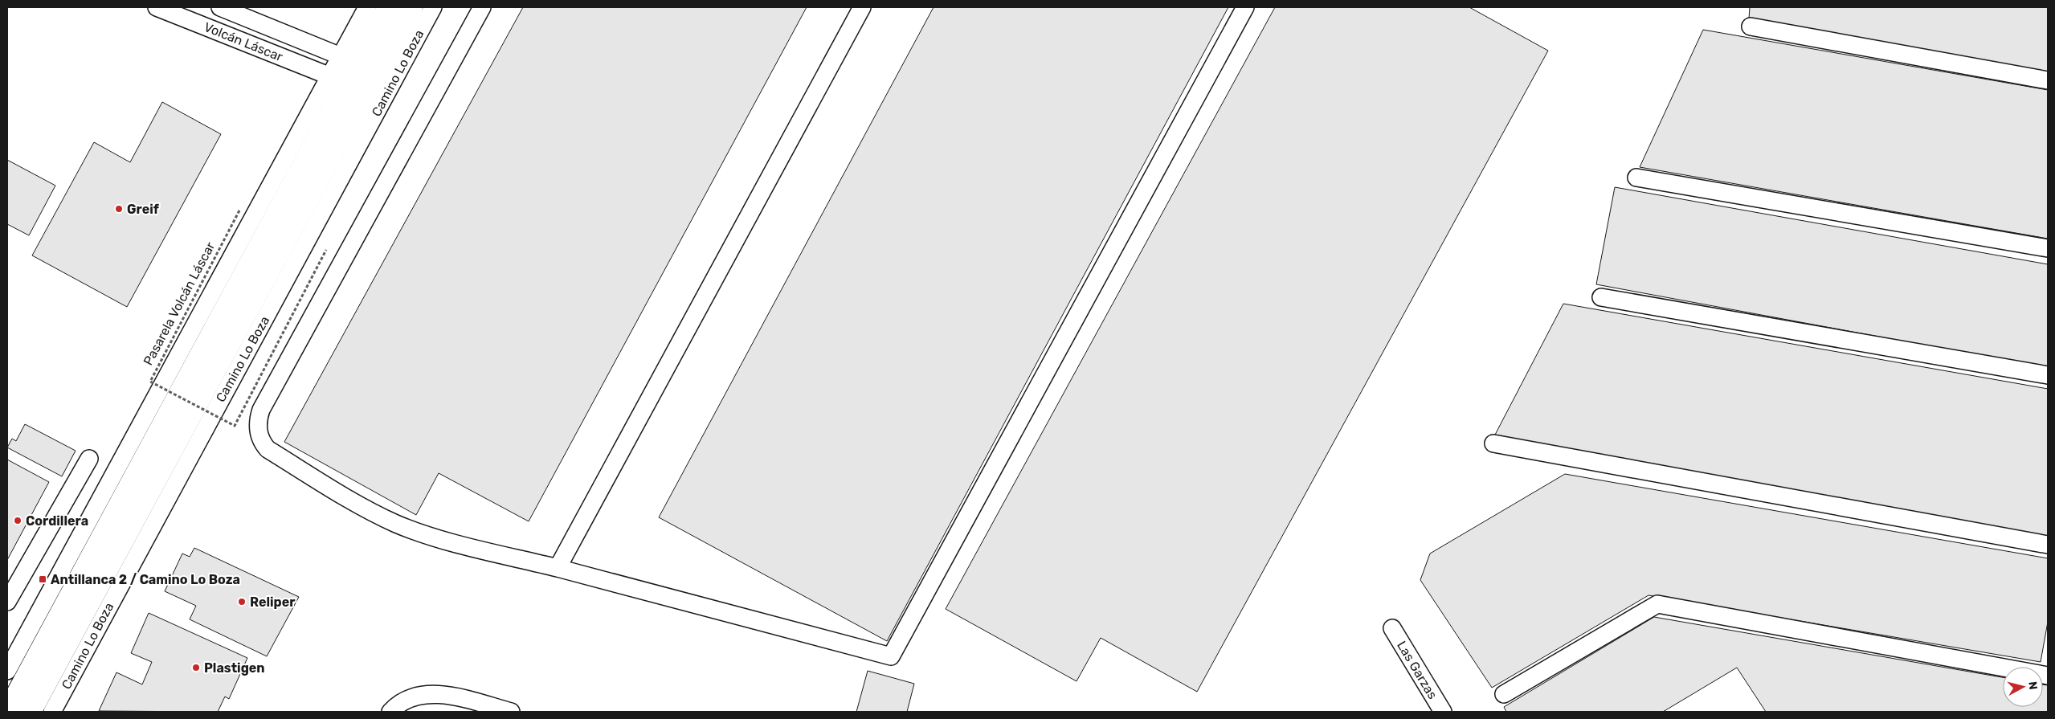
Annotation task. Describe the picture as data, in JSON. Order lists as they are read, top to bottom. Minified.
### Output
{"streets":{"street":["Volcán Láscar","Camino Lo Boza","Las Garzas"],"path":["Pasarela Volcán Láscar"]},"places":{"other":["Greif","Cordillera","Reliper","Plastigen"],"transit":["Antillanca 2 / Camino Lo Boza"]},"north":"right"}
